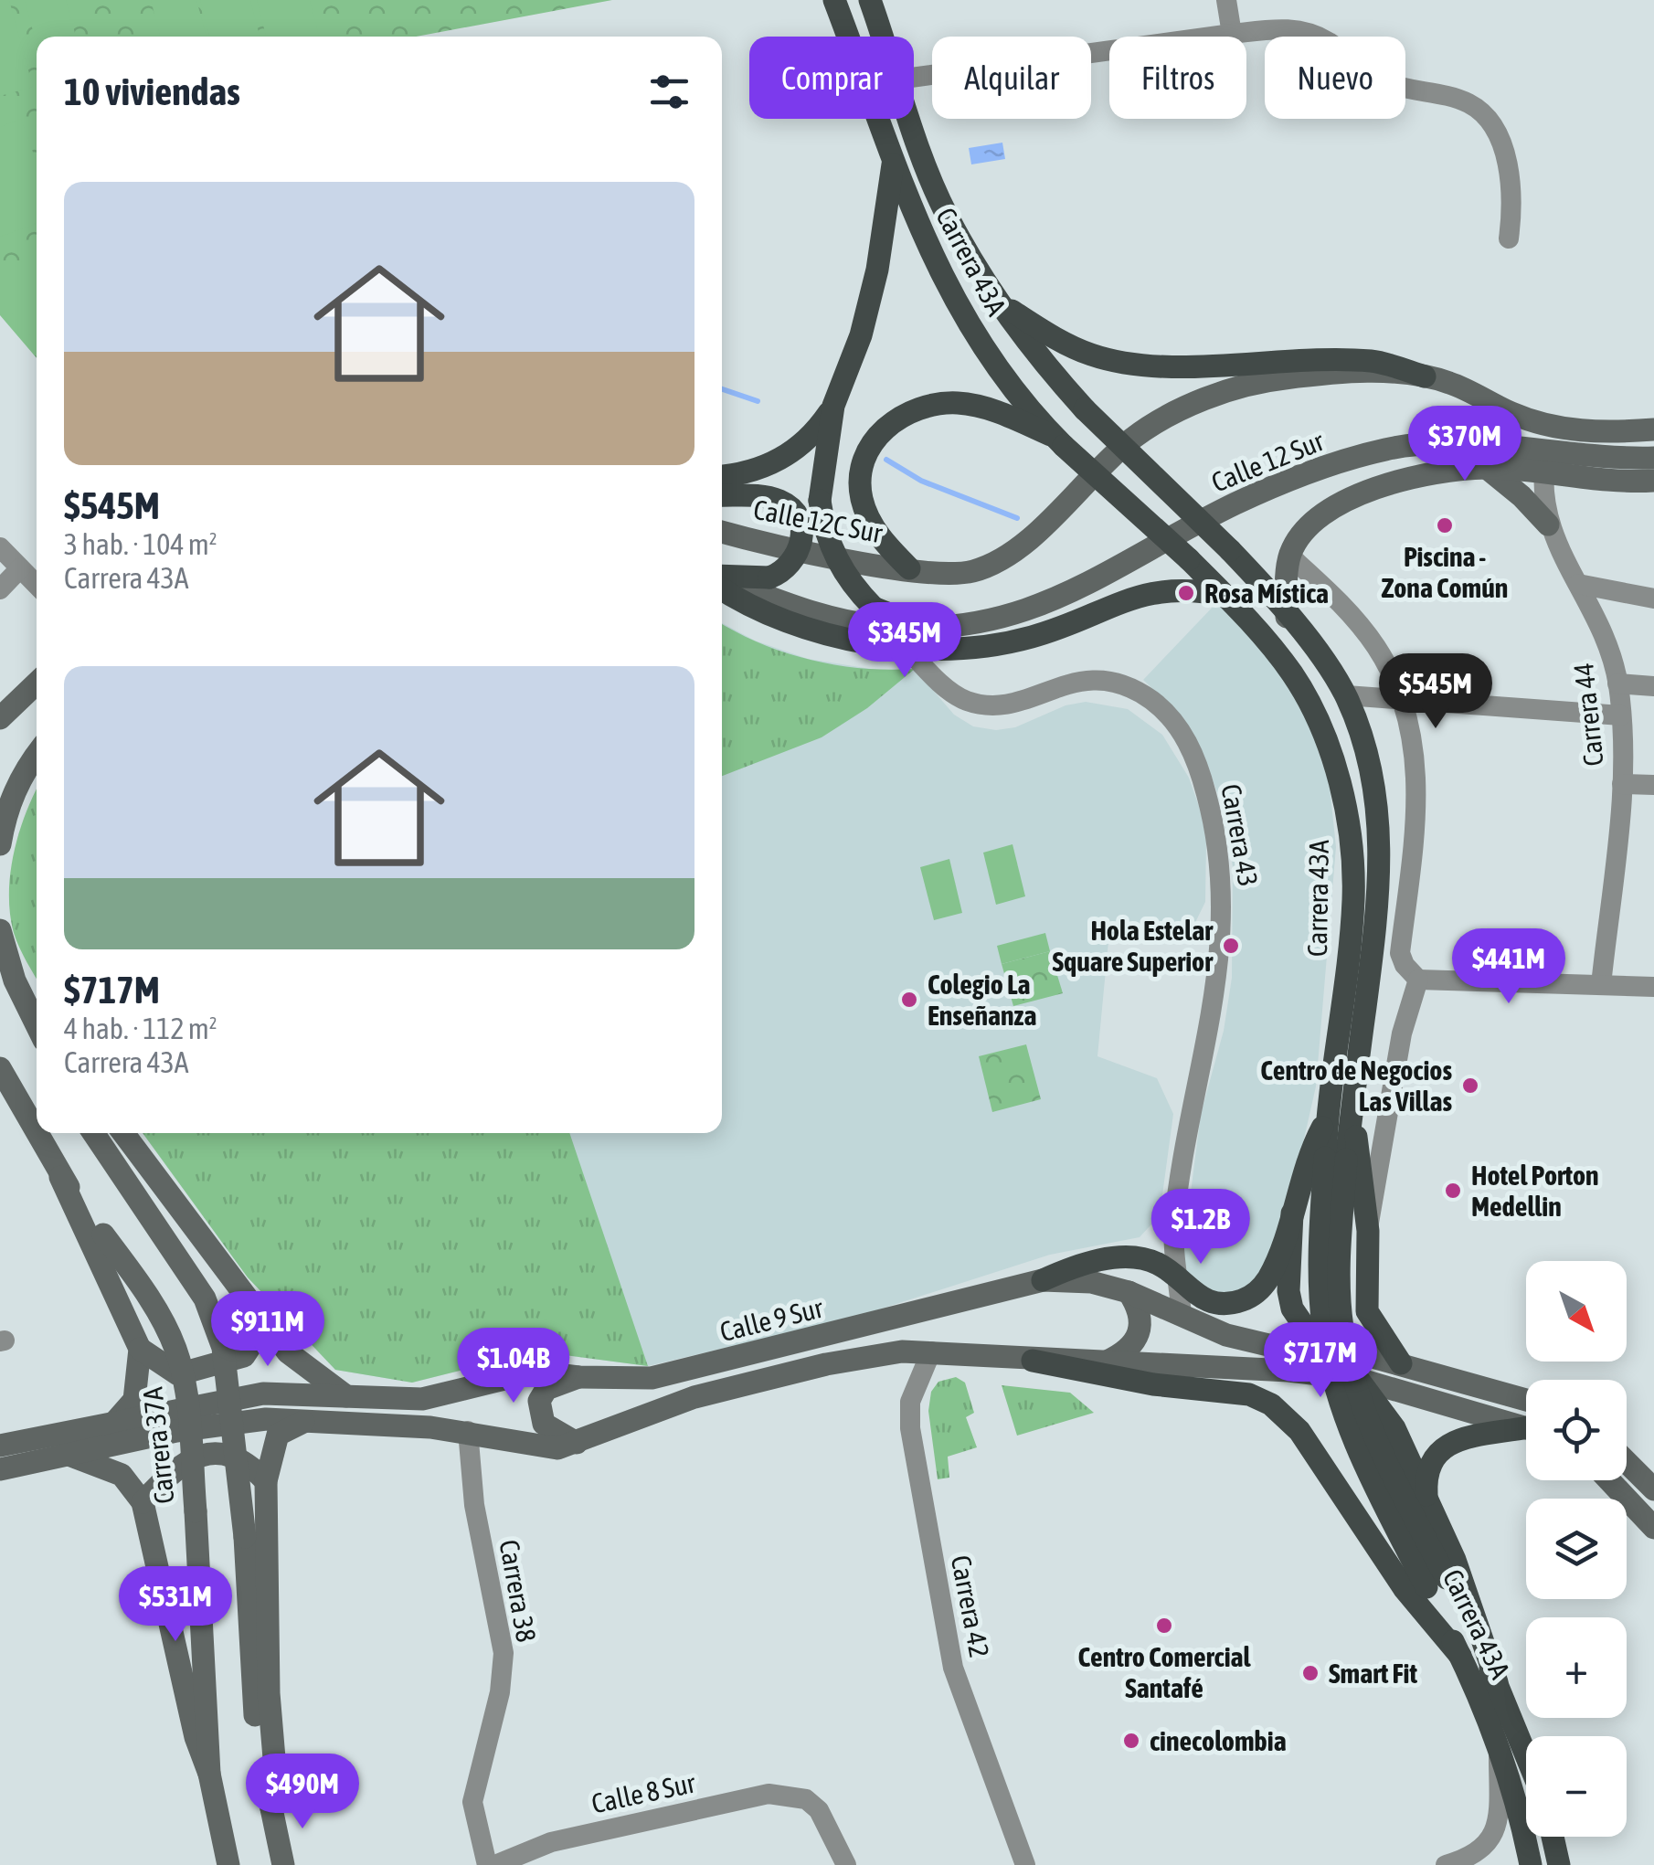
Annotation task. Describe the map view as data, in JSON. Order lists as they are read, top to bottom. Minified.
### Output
{"streets":{"main road":["Carrera 43A","Calle 12 Sur","Calle 12C Sur","Calle 9 Sur","Carrera 37A"],"street":["Carrera 44","Carrera 43","Carrera 38","Carrera 42","Calle 8 Sur"]},"crossings":[["Calle 12 Sur","Carrera 44"],["Carrera 43","Calle 9 Sur"],["Calle 9 Sur","Carrera 38"],["Calle 9 Sur","Carrera 42"]],"places":["Piscina - Zona Común","Rosa Mística","Hola Estelar Square Superior","Colegio La Enseñanza","Centro de Negocios Las Villas","Hotel Porton Medellin","Centro Comercial Santafé","Smart Fit","cinecolombia"],"north":"bottom right","page":{"chip":["Comprar","Alquilar","Filtros","Nuevo"],"heading":"10 viviendas","list":[{"name":"$545M","note":"3 hab. · 104 m² · Carrera 43A"},{"name":"$717M","note":"4 hab. · 112 m² · Carrera 43A"}],"price":["$370M","$345M","$545M","$441M","$1.2B","$911M","$717M","$1.04B","$531M","$490M"],"map_buttons":["+","−"]}}
